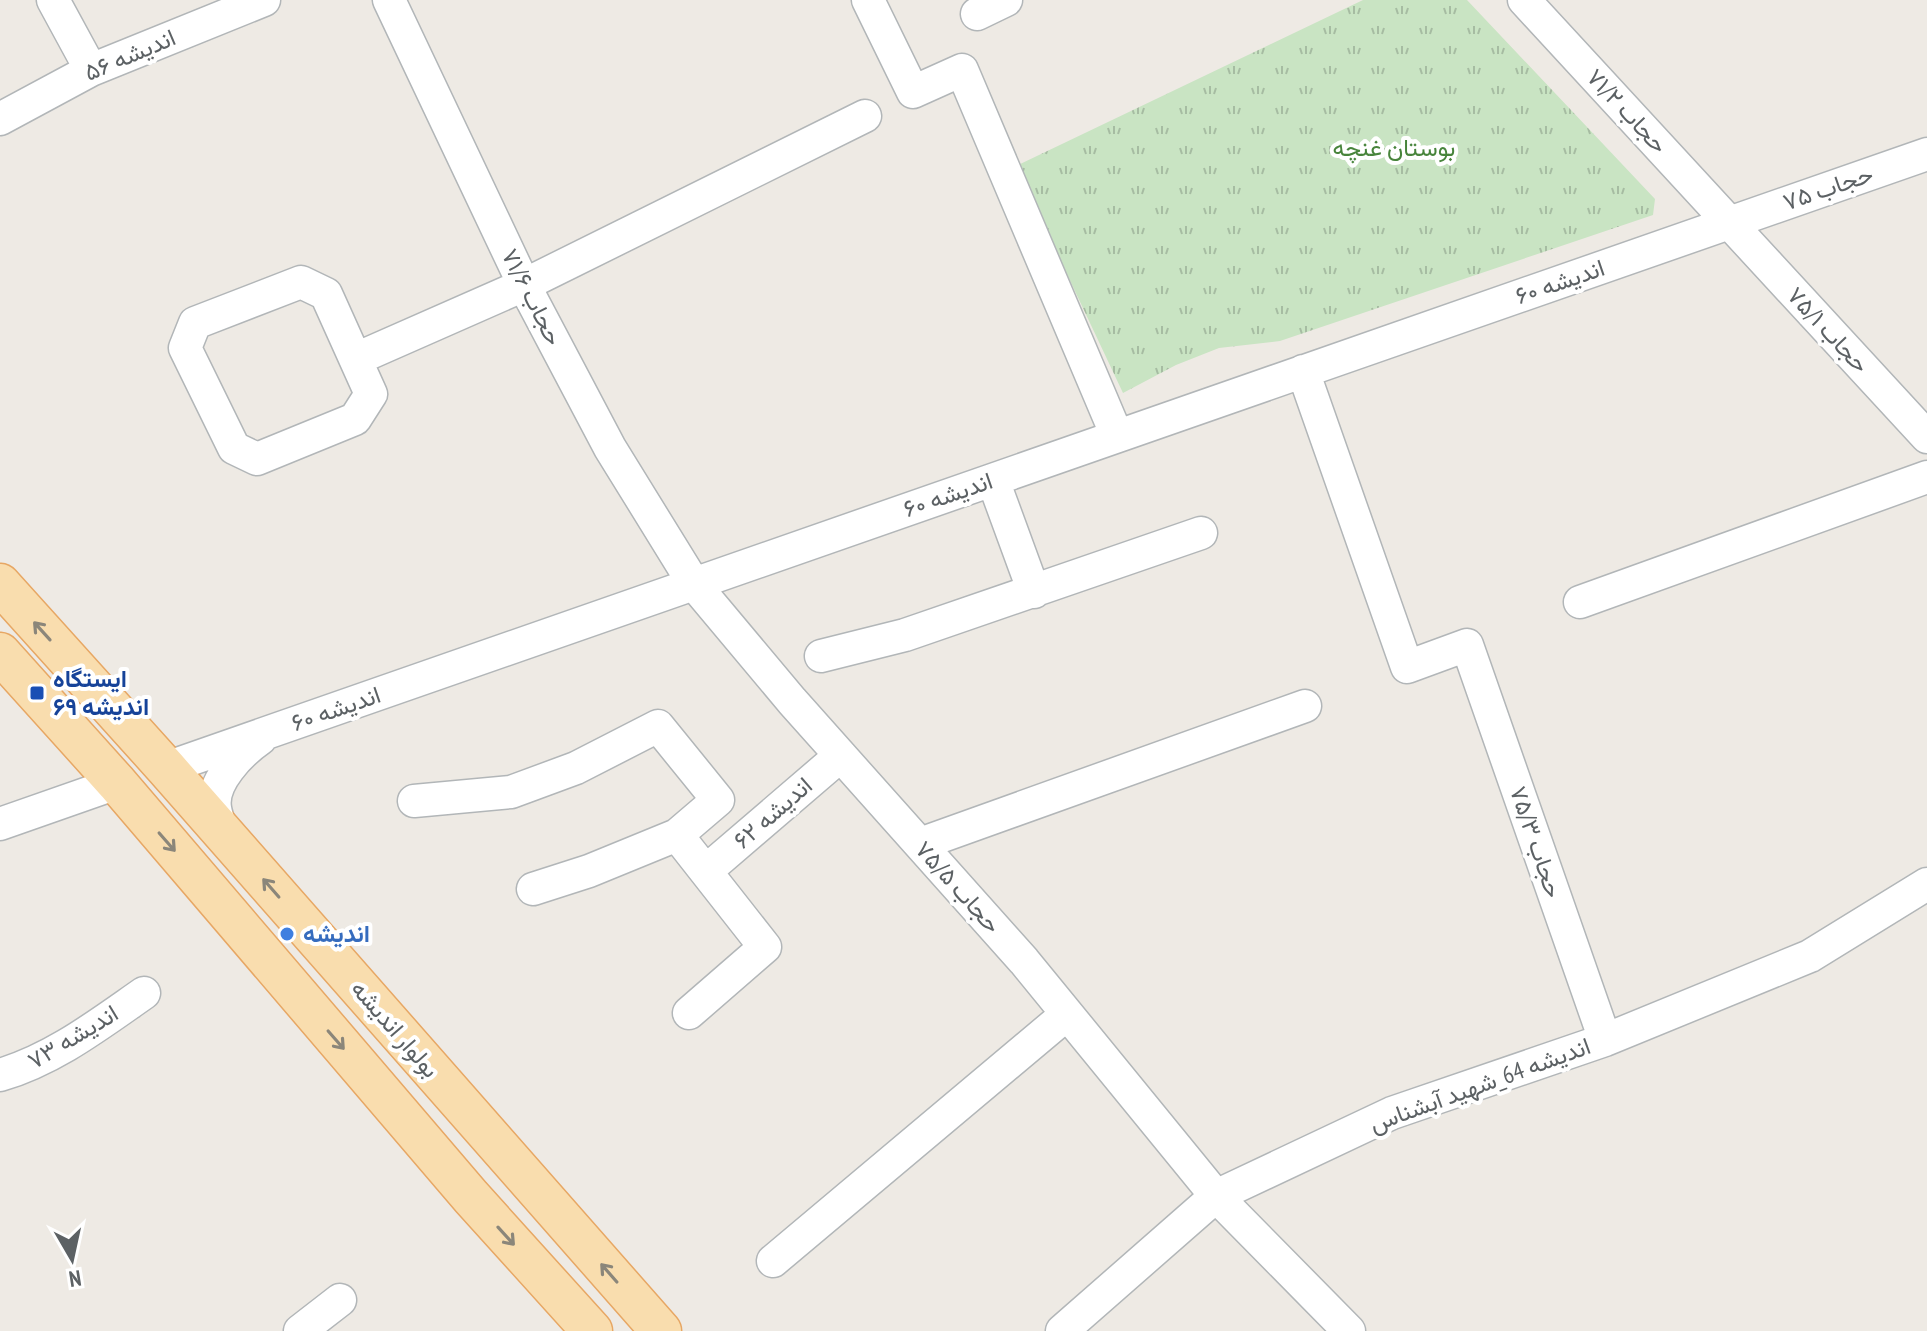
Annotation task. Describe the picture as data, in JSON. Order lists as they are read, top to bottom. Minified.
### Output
{"streets":{"main road":["بولوار اندیشه"],"street":["اندیشه ۵۶","حجاب ۷۱/۲","حجاب ۷۵","اندیشه ۶۰","حجاب ۷۱/۶","حجاب ۷۵/۱","اندیشه ۶۲","حجاب ۷۵/۳","حجاب ۷۵/۵","اندیشه ۷۳","اندیشه 64_شهید آبشناس"]},"crossings":[["حجاب ۷۱/۲","حجاب ۷۵"],["حجاب ۷۱/۲","اندیشه ۶۰"],["حجاب ۷۱/۲","حجاب ۷۵/۱"],["حجاب ۷۵","اندیشه ۶۰"],["حجاب ۷۵","حجاب ۷۵/۱"],["اندیشه ۶۰","حجاب ۷۱/۶"],["اندیشه ۶۰","حجاب ۷۵/۱"],["اندیشه ۶۰","حجاب ۷۵/۳"],["اندیشه ۶۰","حجاب ۷۵/۵"],["اندیشه ۶۰","بولوار اندیشه"],["حجاب ۷۱/۶","حجاب ۷۵/۵"],["اندیشه ۶۲","حجاب ۷۵/۵"],["حجاب ۷۵/۳","اندیشه 64_شهید آبشناس"],["حجاب ۷۵/۵","اندیشه 64_شهید آبشناس"]],"parks":["بوستان غنچه"],"places":{"transit":["ایستگاه اندیشه ۶۹"],"other":["اندیشه"]},"north":"bottom"}
